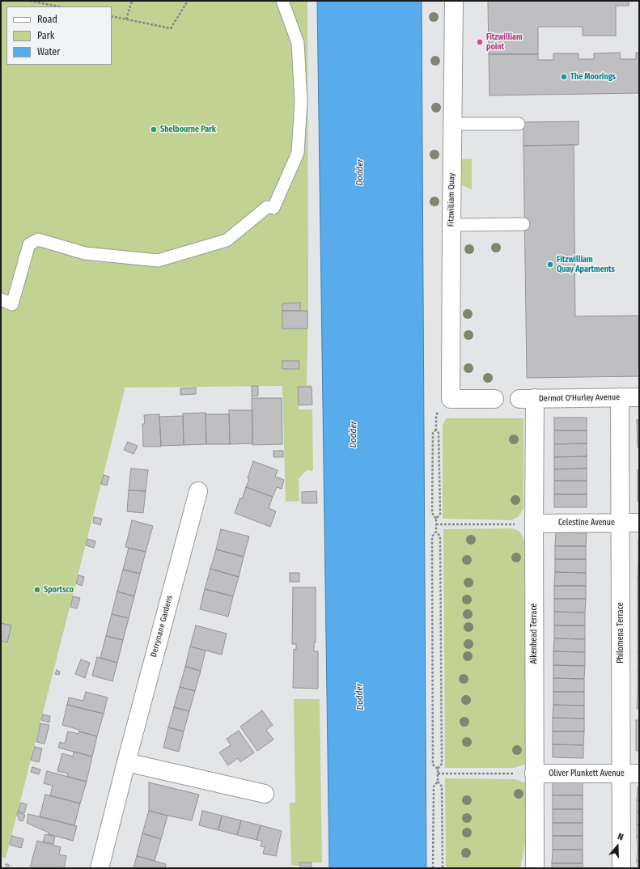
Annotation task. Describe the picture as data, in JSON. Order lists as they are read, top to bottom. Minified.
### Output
{"streets":{"street":["Fitzwilliam Quay","Dermot O'Hurley Avenue","Celestine Avenue","Derrynane Gardens","Philomena Terrace","Aikenhead Terrace","Oliver Plunkett Avenue"]},"crossings":[["Dermot O'Hurley Avenue","Philomena Terrace"],["Dermot O'Hurley Avenue","Aikenhead Terrace"],["Celestine Avenue","Philomena Terrace"],["Celestine Avenue","Aikenhead Terrace"],["Philomena Terrace","Oliver Plunkett Avenue"],["Aikenhead Terrace","Oliver Plunkett Avenue"]],"water":["Dodder"],"places":["Fitzwilliam point","The Moorings","Shelbourne Park","Fitzwilliam Quay Apartments","Sportsco"],"legend":["Road","Park","Water"],"north":"top"}
